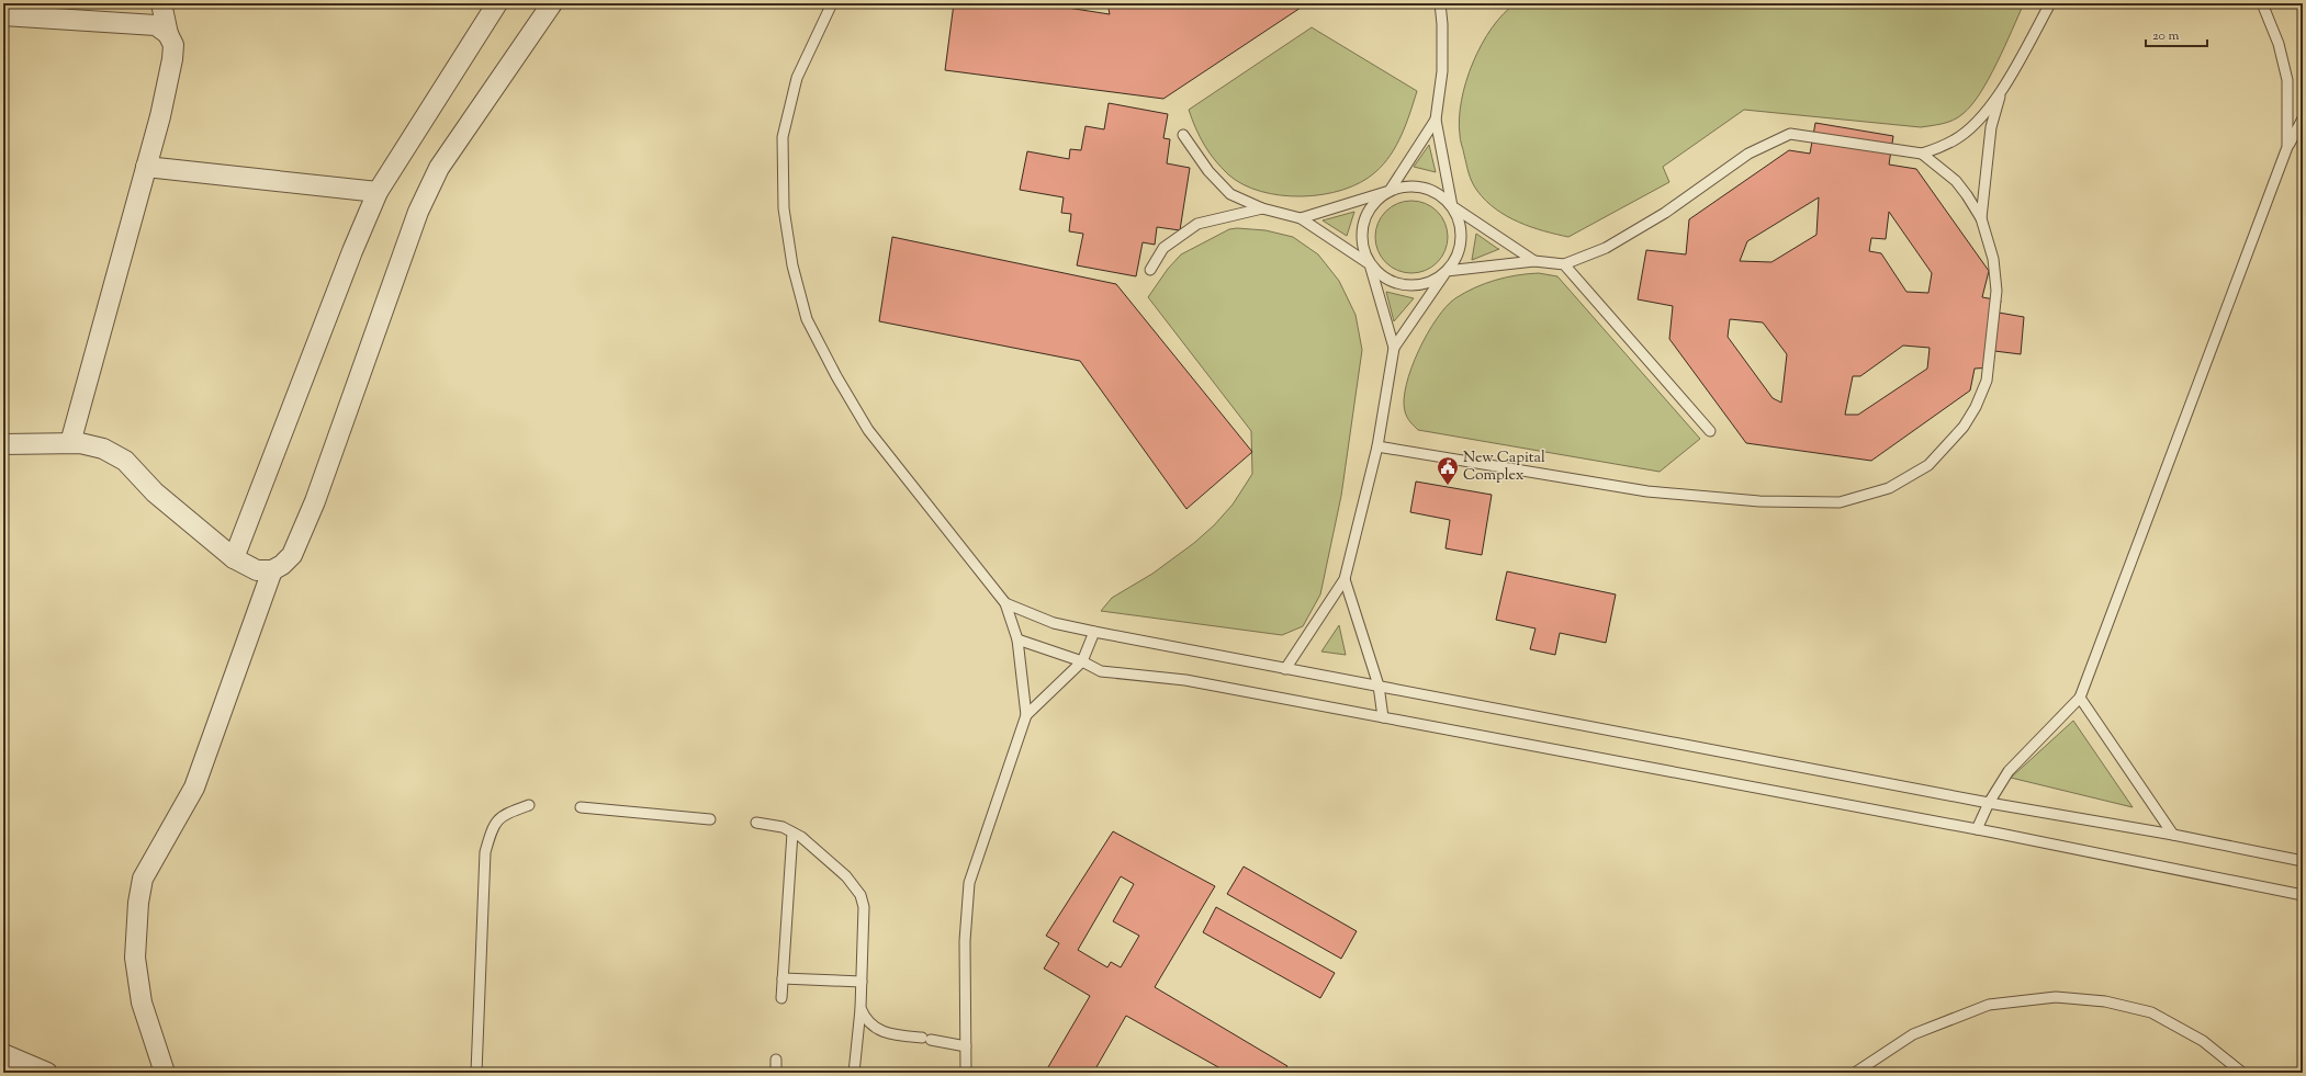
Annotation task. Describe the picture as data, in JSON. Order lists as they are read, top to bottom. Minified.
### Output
{"places":{"public building":["New Capital Complex"]},"scale_bar":"20 m"}
